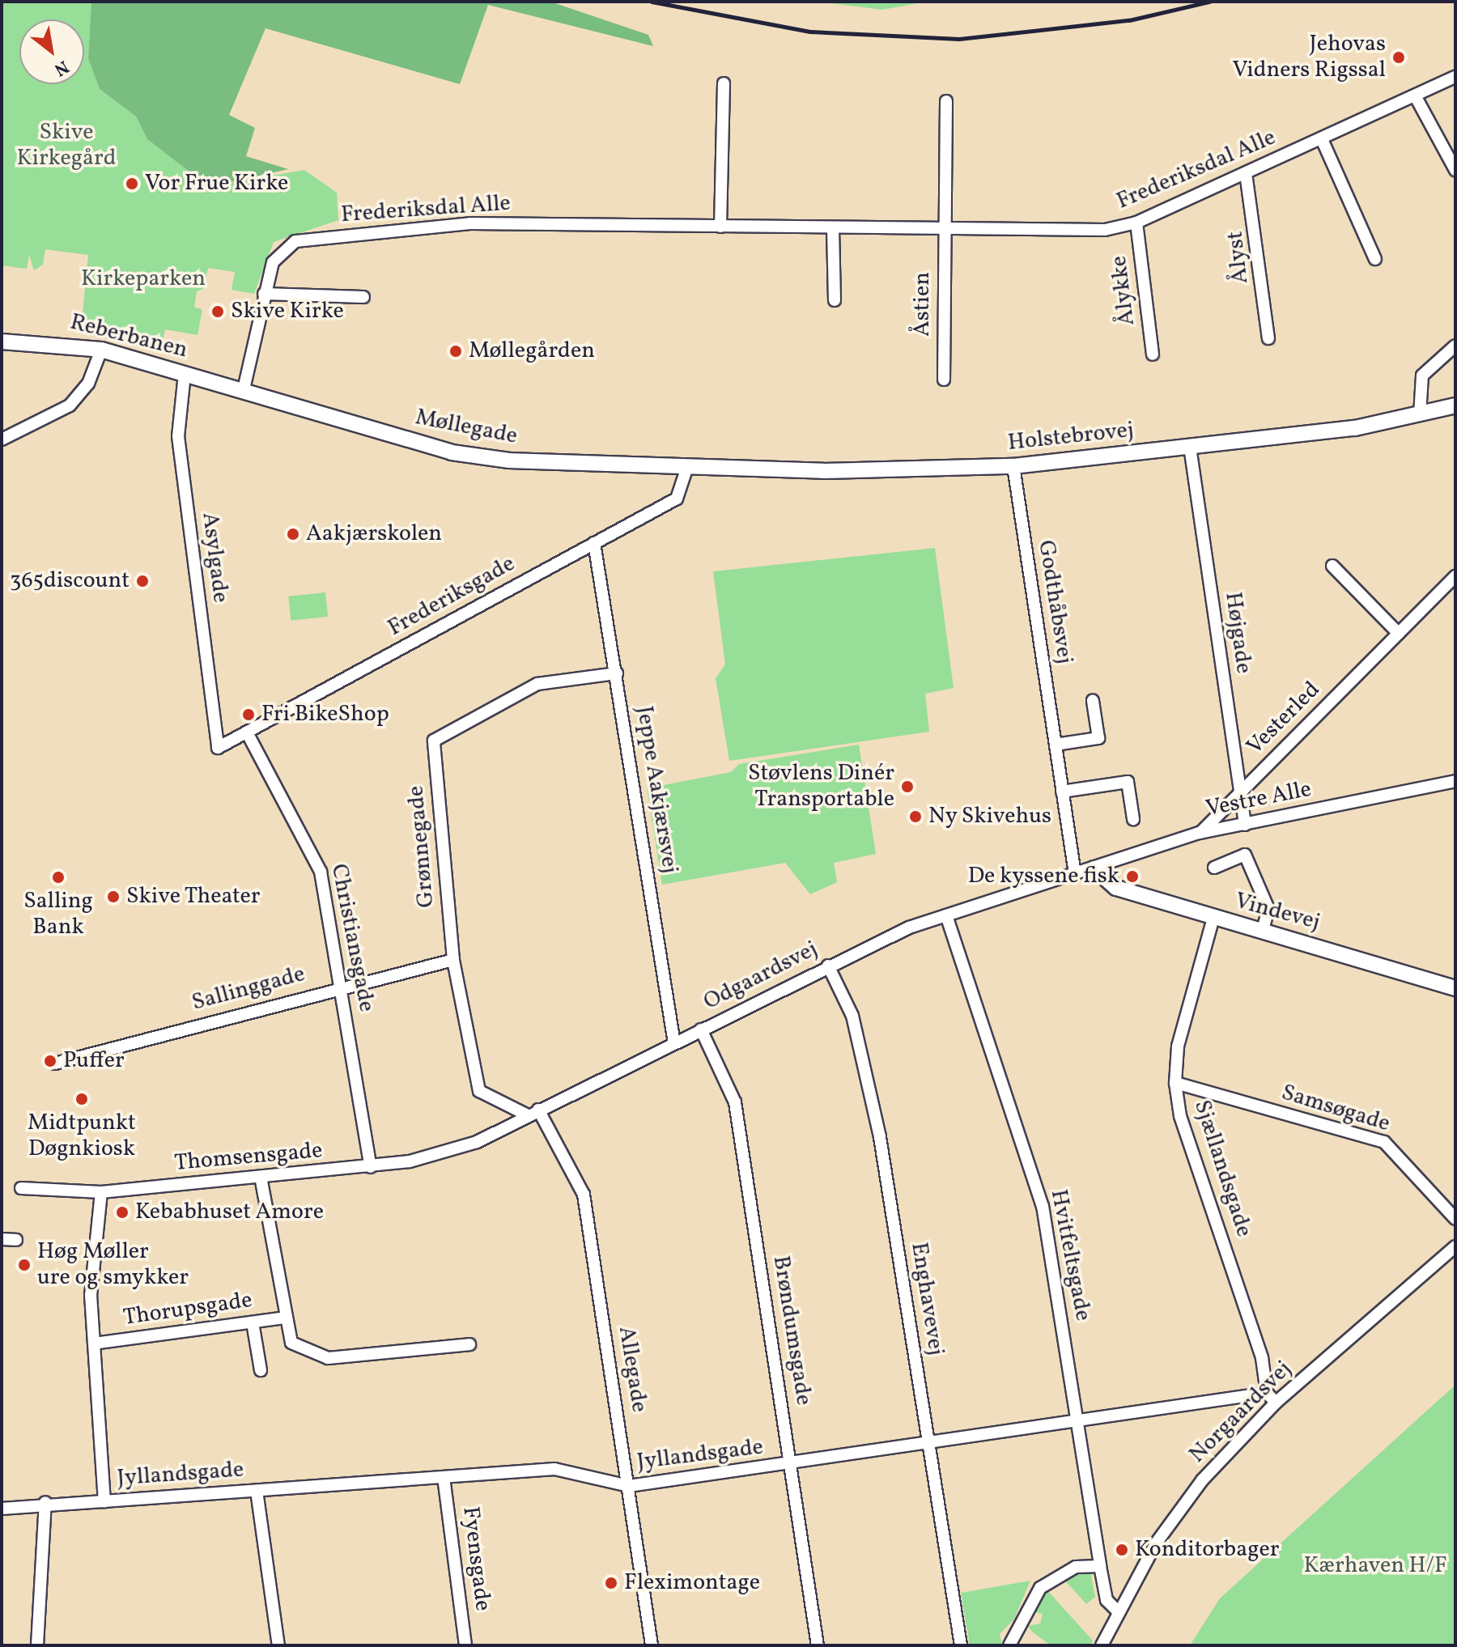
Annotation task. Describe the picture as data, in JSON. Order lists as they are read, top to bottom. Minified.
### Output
{"streets":{"street":["Frederiksdal Alle","Ålyst","Ålykke","Åstien","Reberbanen","Møllegade","Holstebrovej","Asylgade","Frederiksgade","Godthåbsvej","Højgade","Vesterled","Jeppe Aakjærsvej","Vestre Alle","Grønnegade","Vindevej","Christiansgade","Odgaardsvej","Sallinggade","Samsøgade","Thomsensgade","Sjællandsgade","Hvitfeltsgade","Enghavevej","Thorupsgade","Brøndumsgade","Allegade","Norgaardsvej","Jyllandsgade","Fyensgade"]},"crossings":[["Frederiksdal Alle","Ålyst"],["Frederiksdal Alle","Ålykke"],["Frederiksdal Alle","Åstien"],["Frederiksdal Alle","Reberbanen"],["Frederiksdal Alle","Møllegade"],["Reberbanen","Møllegade"],["Reberbanen","Asylgade"],["Møllegade","Holstebrovej"],["Møllegade","Frederiksgade"],["Holstebrovej","Frederiksgade"],["Holstebrovej","Godthåbsvej"],["Holstebrovej","Højgade"],["Asylgade","Frederiksgade"],["Frederiksgade","Jeppe Aakjærsvej"],["Frederiksgade","Christiansgade"],["Godthåbsvej","Vestre Alle"],["Godthåbsvej","Odgaardsvej"],["Højgade","Vesterled"],["Højgade","Vestre Alle"],["Vesterled","Vestre Alle"],["Jeppe Aakjærsvej","Grønnegade"],["Jeppe Aakjærsvej","Odgaardsvej"],["Vestre Alle","Vindevej"],["Vestre Alle","Odgaardsvej"],["Grønnegade","Odgaardsvej"],["Grønnegade","Sallinggade"],["Grønnegade","Allegade"],["Vindevej","Sjællandsgade"],["Christiansgade","Sallinggade"],["Christiansgade","Thomsensgade"],["Odgaardsvej","Thomsensgade"],["Odgaardsvej","Hvitfeltsgade"],["Odgaardsvej","Enghavevej"],["Odgaardsvej","Brøndumsgade"],["Odgaardsvej","Allegade"],["Samsøgade","Sjællandsgade"],["Thomsensgade","Thorupsgade"],["Sjællandsgade","Jyllandsgade"],["Hvitfeltsgade","Norgaardsvej"],["Hvitfeltsgade","Jyllandsgade"],["Enghavevej","Jyllandsgade"],["Thorupsgade","Jyllandsgade"],["Brøndumsgade","Jyllandsgade"],["Allegade","Jyllandsgade"],["Jyllandsgade","Fyensgade"]],"parks":["Skive Kirkegård","Kirkeparken","Kærhaven H/F"],"places":["Jehovas Vidners Rigssal","Vor Frue Kirke","Skive Kirke","Møllegården","Aakjærskolen","365discount","Fri BikeShop","Støvlens Dinér Transportable","Ny Skivehus","De kyssene fisk","Salling Bank","Skive Theater","Puffer","Midtpunkt Døgnkiosk","Kebabhuset Amore","Høg Møller ure og smykker","Konditorbager","Fleximontage"],"north":"bottom right"}
